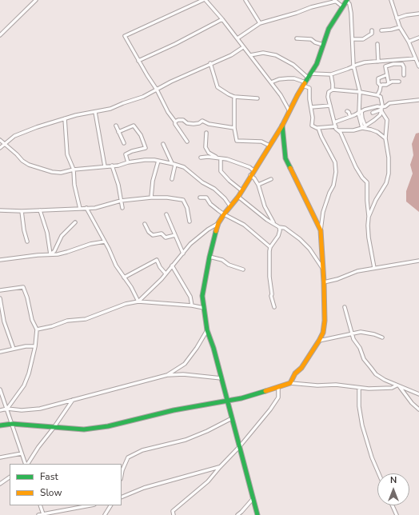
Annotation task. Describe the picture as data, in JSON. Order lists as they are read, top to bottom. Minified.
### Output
{"legend":["Fast","Slow"],"north":"top"}
